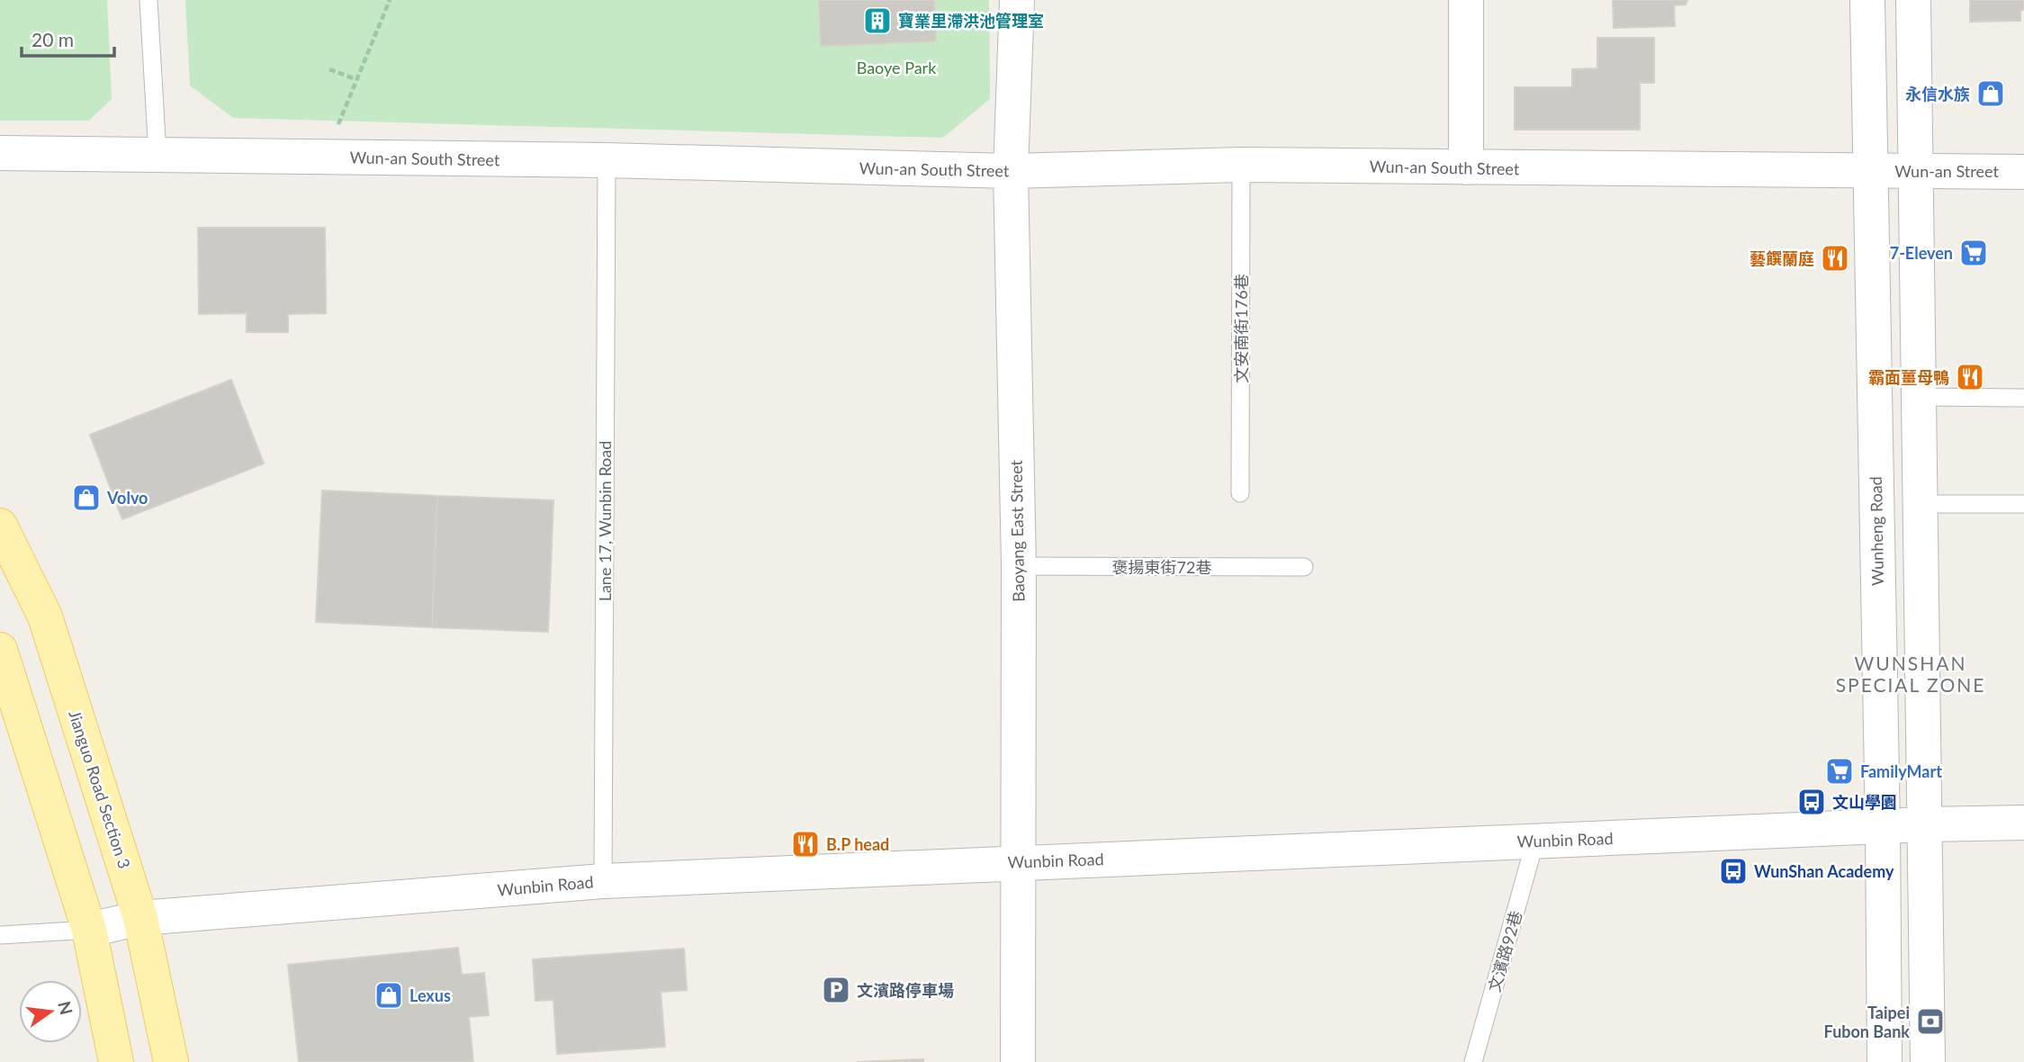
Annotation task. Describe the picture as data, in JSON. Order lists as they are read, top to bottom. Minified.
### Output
{"streets":{"main road":["Jianguo Road Section 3"],"street":["Wun-an South Street","Wun-an Street","Baoyang East Street","Wunheng Road","Wunbin Road"],"lane":["文安南街176巷","Lane 17, Wunbin Road","褒揚東街72巷","文濱路92巷"]},"crossings":[["Wun-an South Street","Wun-an Street"],["Wun-an South Street","文安南街176巷"],["Wun-an South Street","Lane 17, Wunbin Road"],["Wun-an South Street","Baoyang East Street"],["Wun-an South Street","Wunheng Road"],["Wun-an Street","Wunheng Road"],["Lane 17, Wunbin Road","Wunbin Road"],["Baoyang East Street","褒揚東街72巷"],["Baoyang East Street","Wunbin Road"],["Wunheng Road","Wunbin Road"],["Jianguo Road Section 3","Wunbin Road"],["Wunbin Road","文濱路92巷"]],"districts":["WUNSHAN SPECIAL ZONE"],"parks":["Baoye Park"],"places":{"building":["寶業里滯洪池管理室"],"shop":["永信水族","Volvo","Lexus"],"supermarket":["7-Eleven","FamilyMart"],"restaurant":["藝饌蘭庭","霸面薑母鴨","B.P head"],"bus stop":["文山學園","WunShan Academy"],"parking":["文濱路停車場"],"bank":["Taipei Fubon Bank"]},"scale_bar":"20 m","north":"right"}
